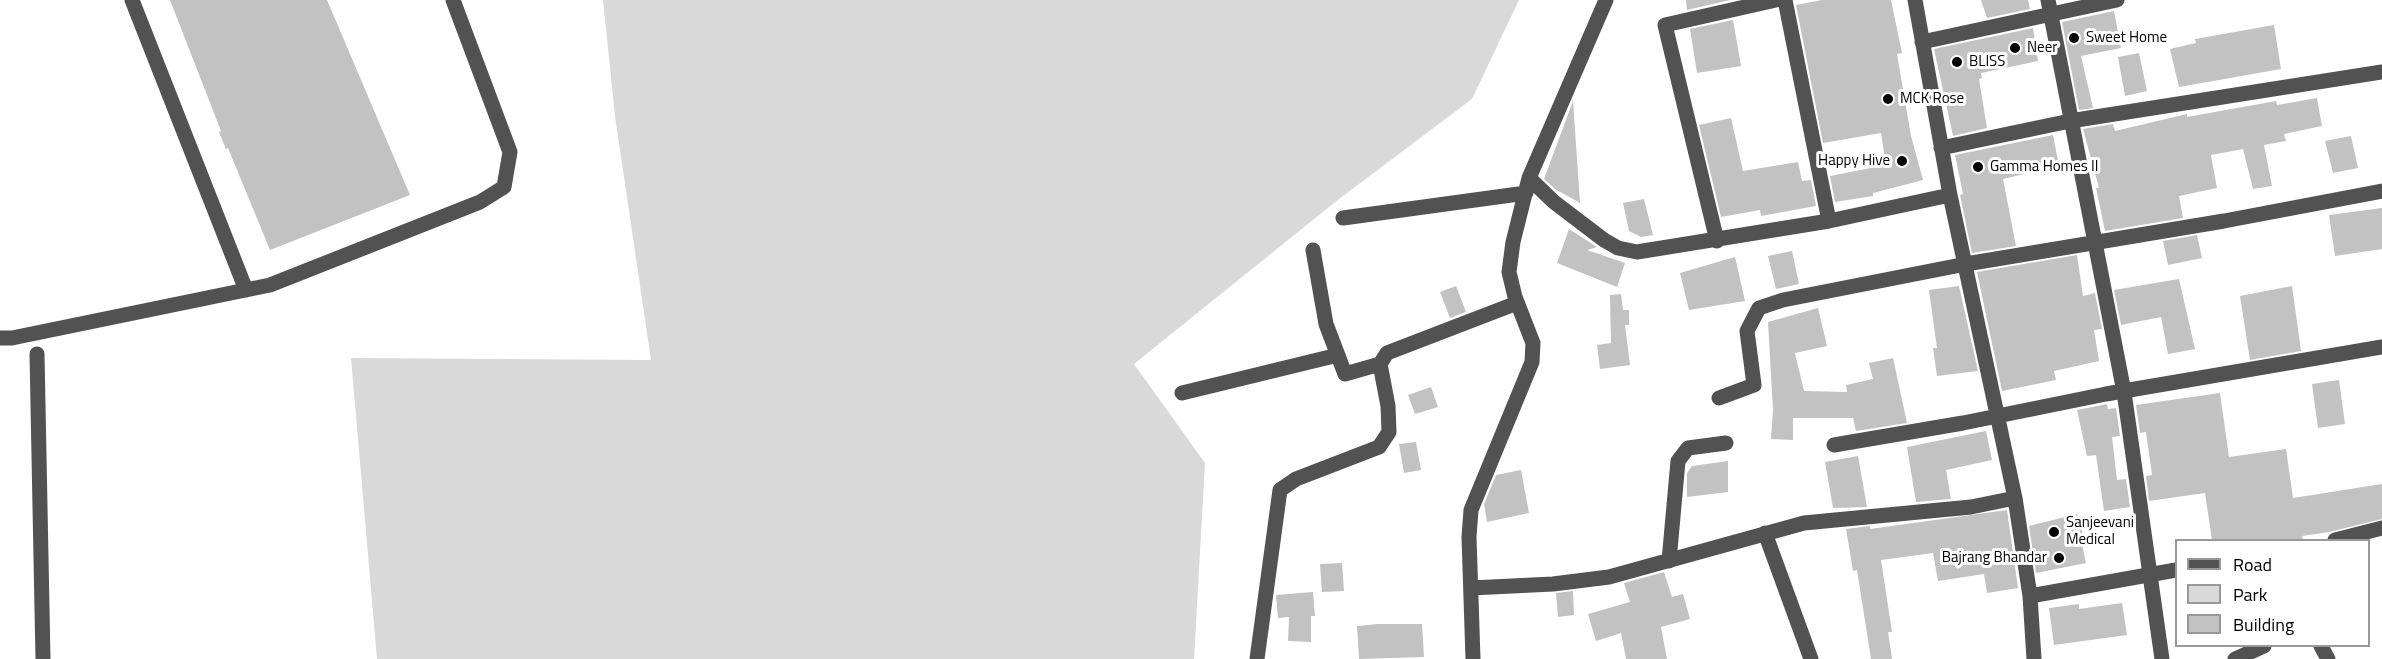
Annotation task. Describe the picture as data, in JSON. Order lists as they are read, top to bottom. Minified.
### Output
{"places":["Sweet Home","Neer","BLISS","MCK Rose","Happy Hive","Gamma Homes II","Sanjeevani Medical","Bajrang Bhandar"],"legend":["Road","Park","Building"]}
